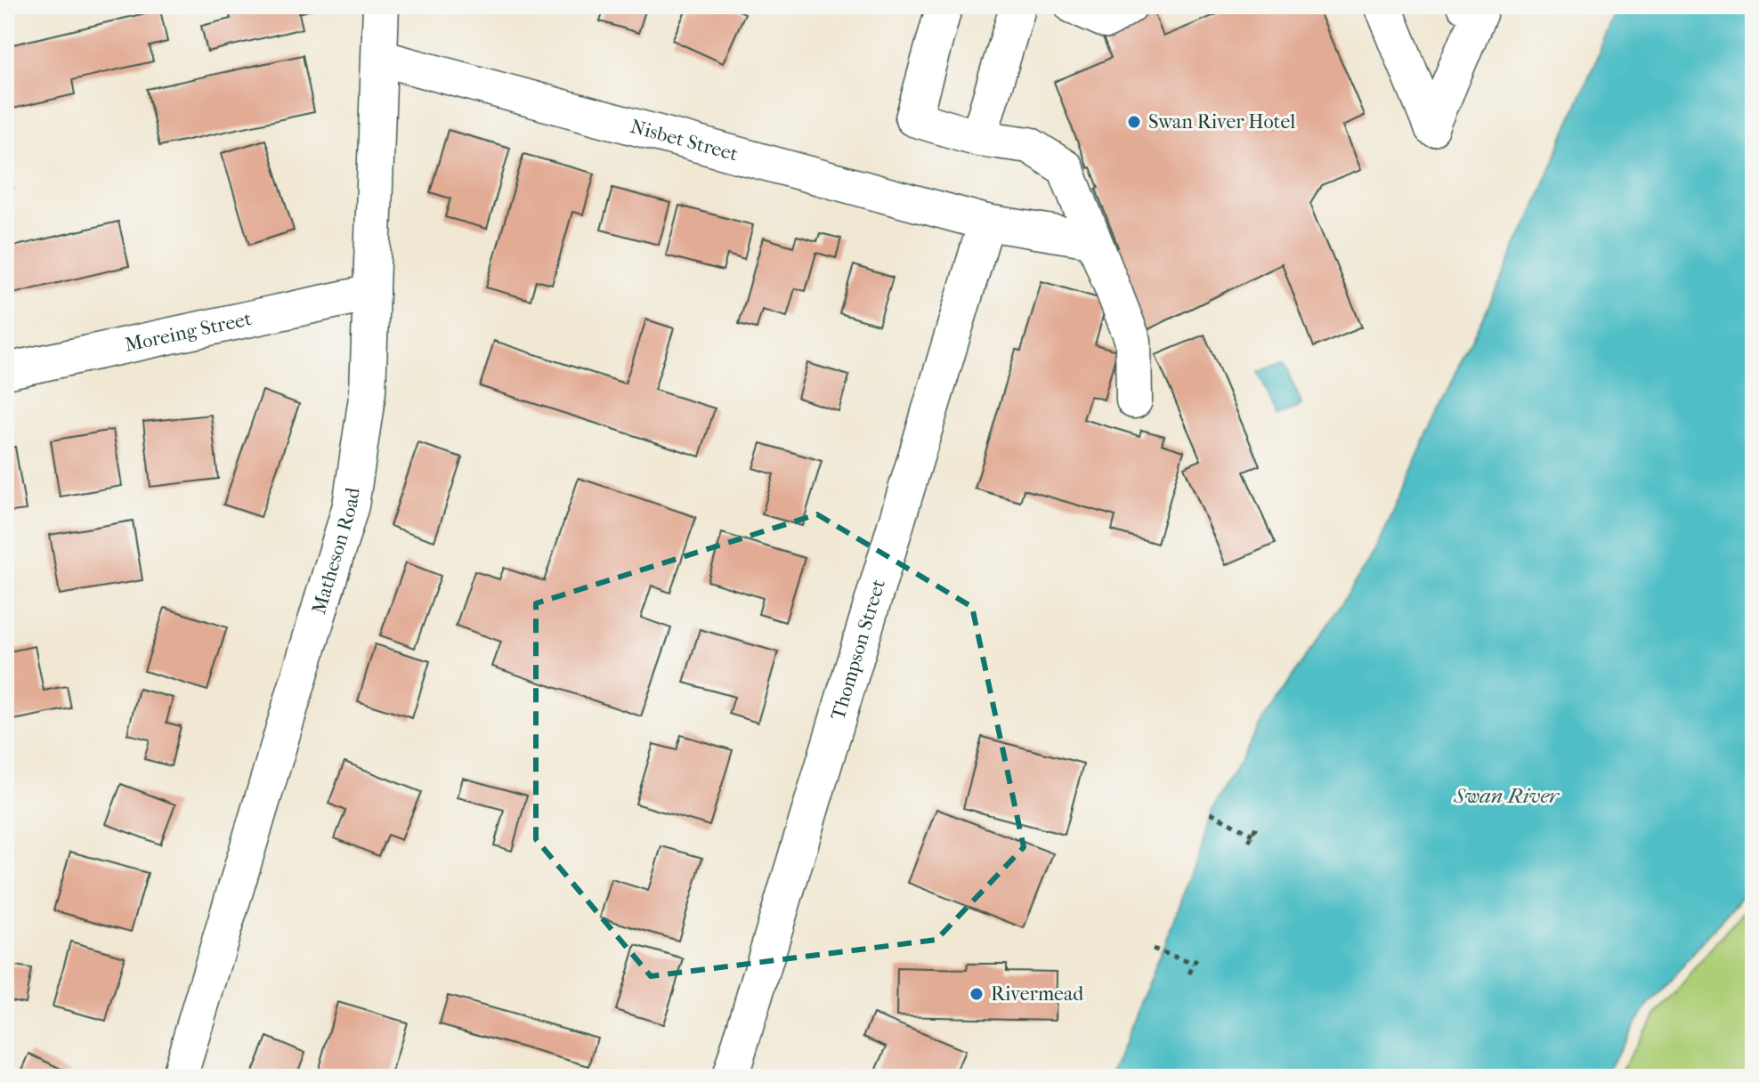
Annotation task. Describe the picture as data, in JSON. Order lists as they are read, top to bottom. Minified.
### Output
{"streets":{"street":["Nisbet Street","Moreing Street","Matheson Road","Thompson Street"]},"crossings":[["Nisbet Street","Matheson Road"],["Nisbet Street","Thompson Street"],["Moreing Street","Matheson Road"]],"water":["Swan River"],"places":["Swan River Hotel","Rivermead"]}
